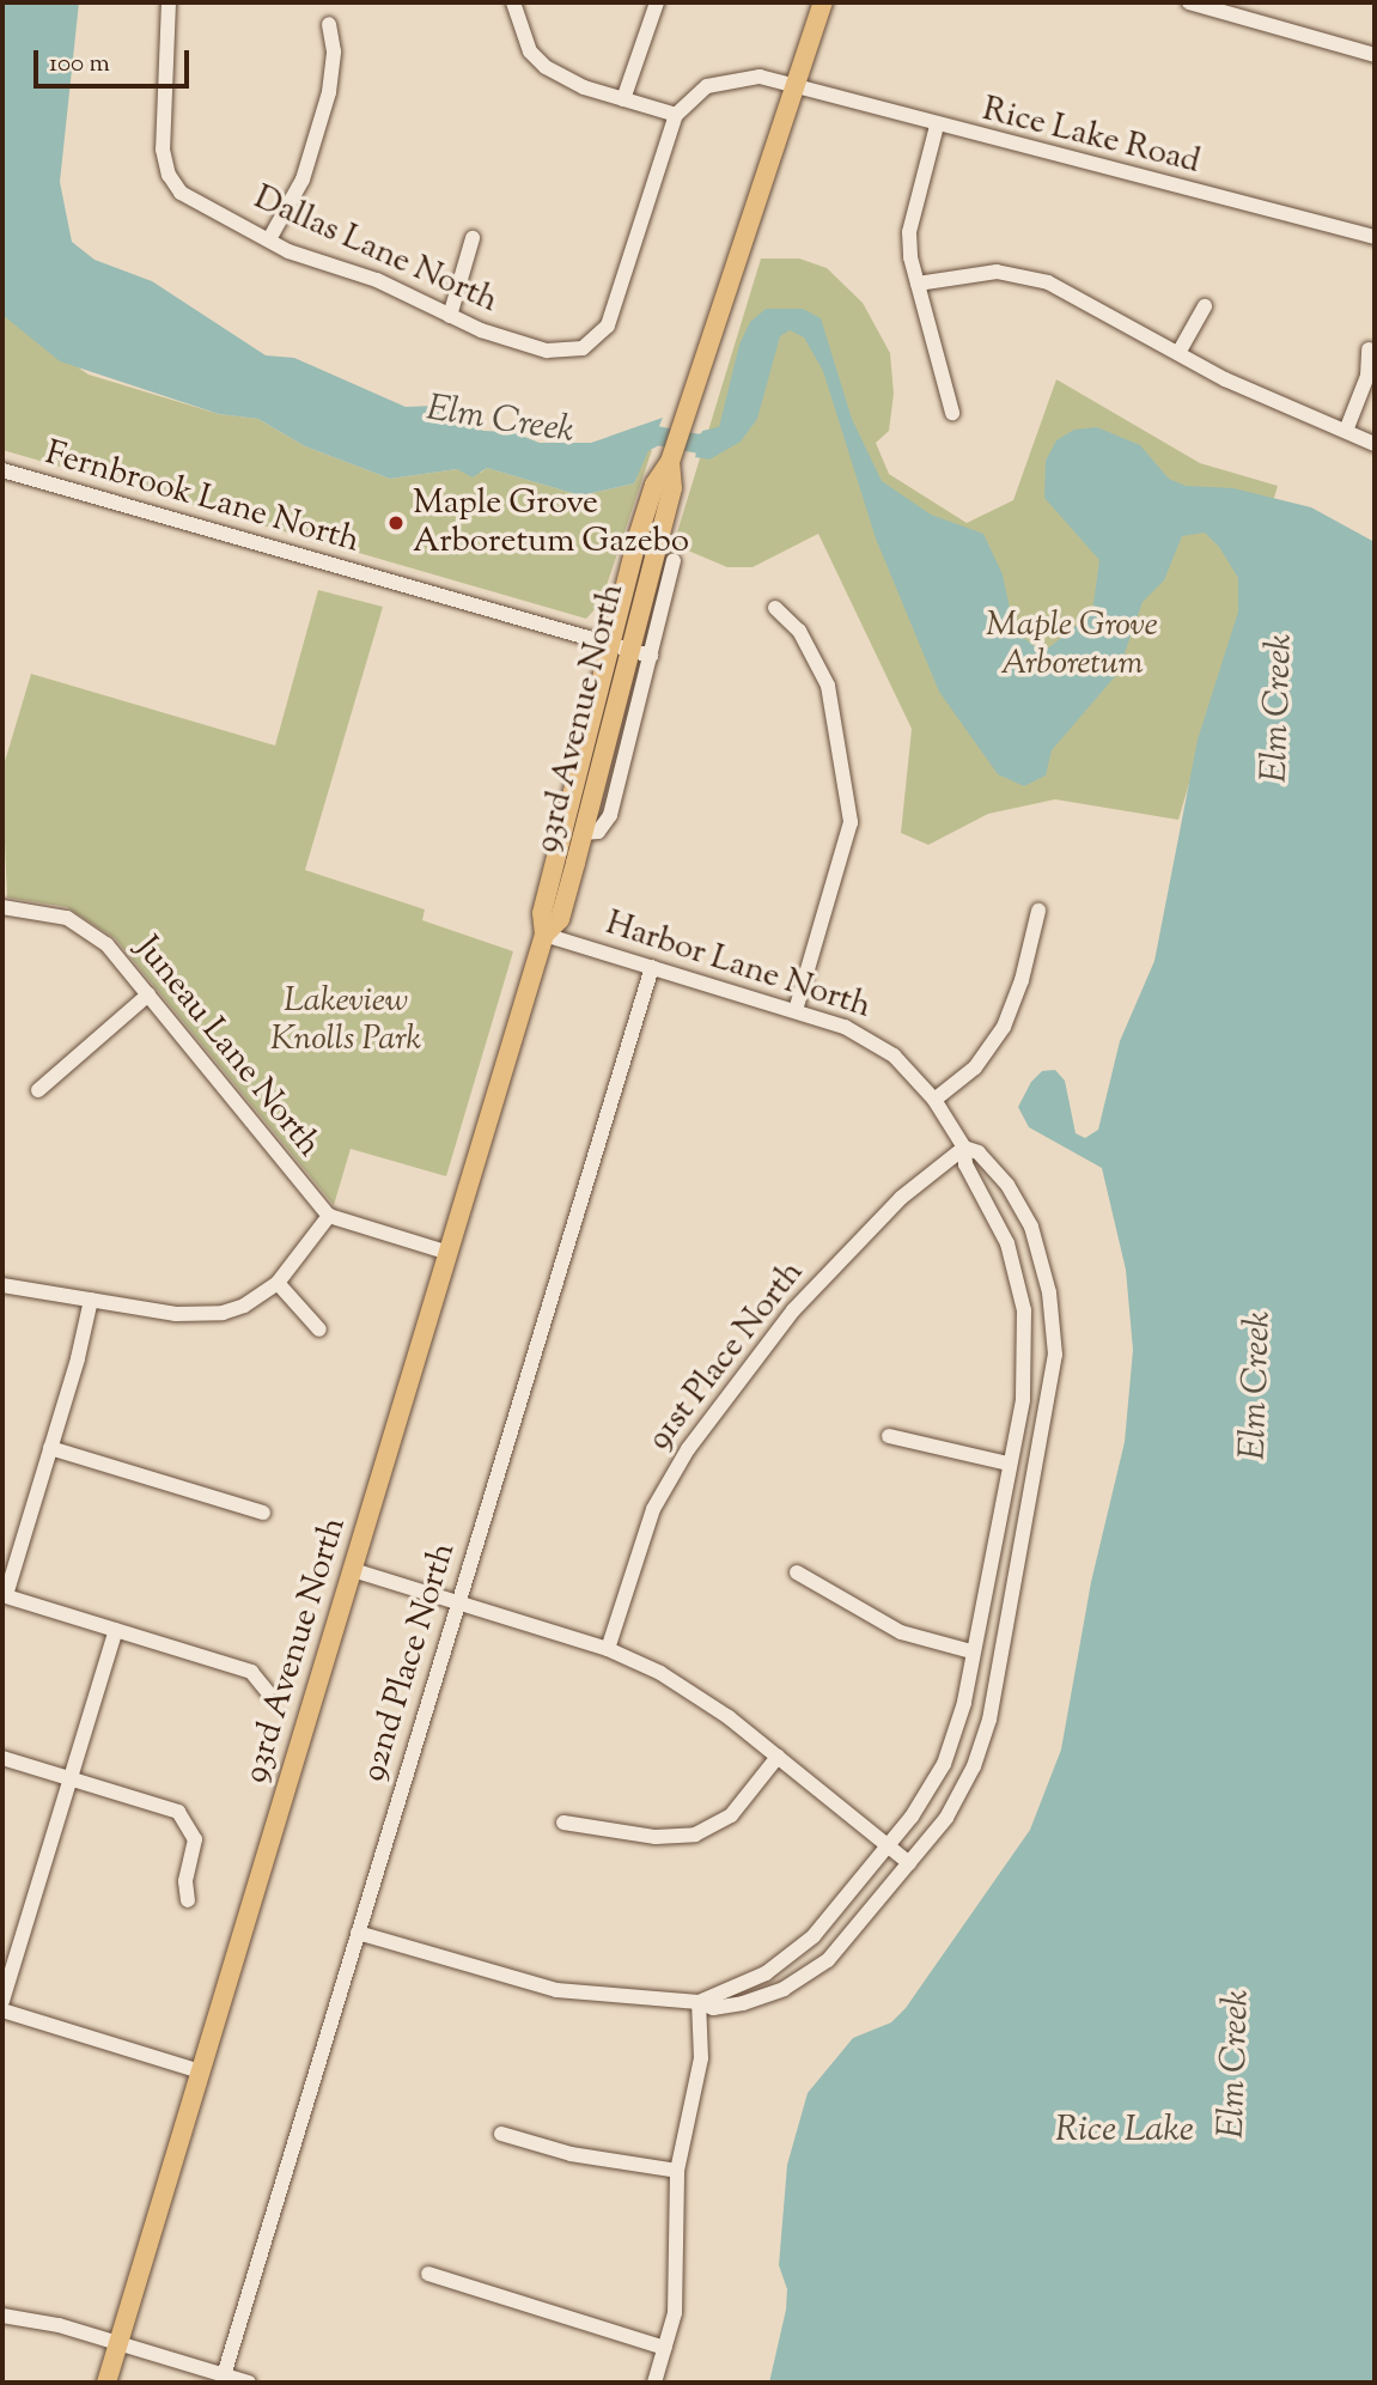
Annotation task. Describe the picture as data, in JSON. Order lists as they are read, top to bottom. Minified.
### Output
{"streets":{"main road":["93rd Avenue North"],"street":["Rice Lake Road","Dallas Lane North","Fernbrook Lane North","Harbor Lane North","Juneau Lane North","91st Place North","92nd Place North"]},"crossings":[["Rice Lake Road","Dallas Lane North"],["Rice Lake Road","93rd Avenue North"],["Fernbrook Lane North","93rd Avenue North"],["93rd Avenue North","Harbor Lane North"],["Harbor Lane North","91st Place North"],["Harbor Lane North","92nd Place North"]],"water":["Elm Creek","Rice Lake"],"parks":["Maple Grove Arboretum","Lakeview Knolls Park"],"places":["Maple Grove Arboretum Gazebo"],"scale_bar":"100 m"}
